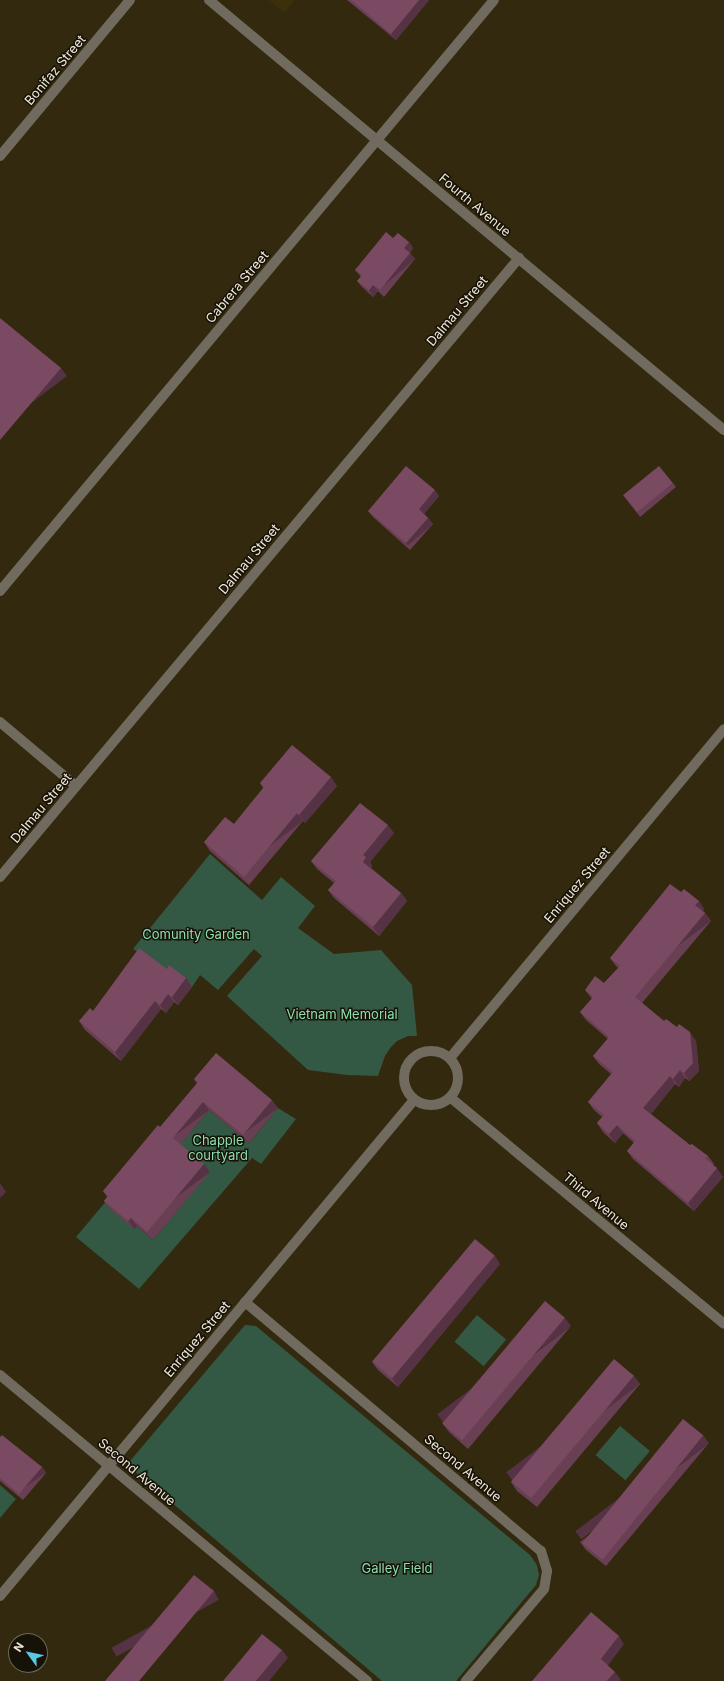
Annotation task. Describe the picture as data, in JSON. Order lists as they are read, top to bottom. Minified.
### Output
{"streets":{"street":["Bonifaz Street","Fourth Avenue","Cabrera Street","Dalmau Street","Enriquez Street","Third Avenue","Second Avenue"]},"crossings":[["Fourth Avenue","Cabrera Street"],["Fourth Avenue","Dalmau Street"],["Enriquez Street","Third Avenue"],["Enriquez Street","Second Avenue"]],"parks":["Comunity Garden","Vietnam Memorial","Chapple courtyard","Galley Field"],"north":"top left"}
